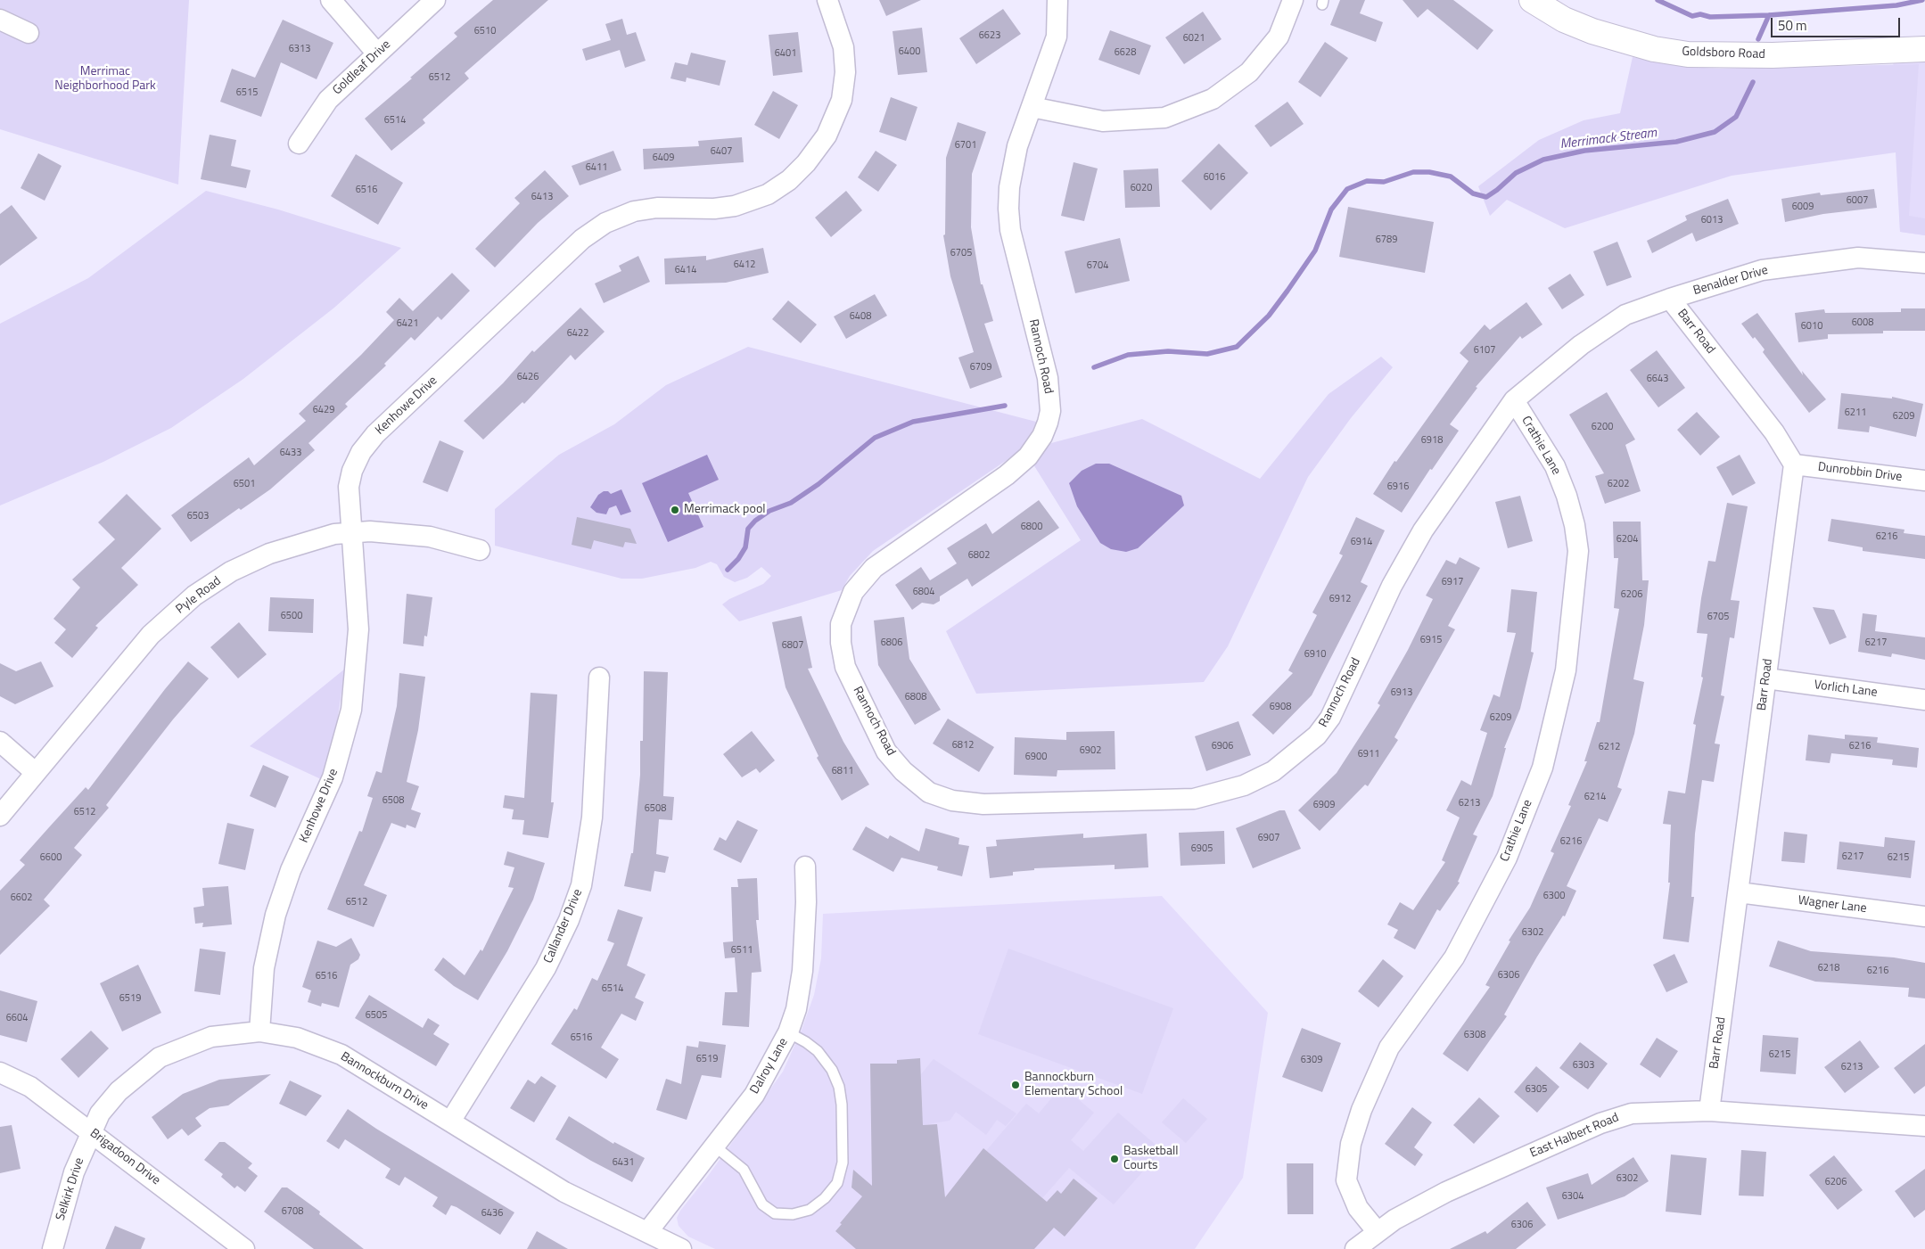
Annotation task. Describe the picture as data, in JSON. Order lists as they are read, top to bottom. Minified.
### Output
{"streets":{"main road":["Goldsboro Road"],"street":["Goldleaf Drive","Benalder Drive","Barr Road","Rannoch Road","Kenhowe Drive","Crathie Lane","Dunrobbin Drive","Pyle Road","Vorlich Lane","Wagner Lane","Callander Drive","Dalroy Lane","Bannockburn Drive","East Halbert Road","Brigadoon Drive","Selkirk Drive"]},"crossings":[["Benalder Drive","Barr Road"],["Benalder Drive","Rannoch Road"],["Benalder Drive","Crathie Lane"],["Barr Road","Dunrobbin Drive"],["Barr Road","Vorlich Lane"],["Barr Road","Wagner Lane"],["Barr Road","East Halbert Road"],["Rannoch Road","Crathie Lane"],["Kenhowe Drive","Pyle Road"],["Kenhowe Drive","Bannockburn Drive"],["Crathie Lane","East Halbert Road"],["Callander Drive","Bannockburn Drive"],["Dalroy Lane","Bannockburn Drive"],["Bannockburn Drive","Brigadoon Drive"],["Bannockburn Drive","Selkirk Drive"],["Brigadoon Drive","Selkirk Drive"]],"water":["Merrimack Stream"],"parks":["Merrimac Neighborhood Park"],"places":["Merrimack pool","Bannockburn Elementary School","Basketball Courts"],"house_numbers":["6510","6623","6021","6313","6400","6628","6401","6512","6515","6514","6701","6407","6409","6411","6016","6020","6516","6413","6007","6009","6013","6789","6705","6412","6704","6414","6408","6008","6421","6010","6422","6107","6709","6426","6643","6429","6211","6209","6200","6918","6433","6501","6202","6916","6503","6800","6216","6204","6914","6802","6917","6804","6206","6912","6500","6705","6915","6806","6217","6807","6910","6913","6808","6908","6209","6812","6906","6216","6212","6902","6911","6900","6811","6214","6508","6213","6909","6508","6512","6907","6216","6905","6217","6600","6215","6300","6602","6512","6302","6511","6218","6216","6306","6516","6514","6519","6505","6604","6308","6516","6215","6519","6309","6303","6213","6305","6431","6302","6206","6304","6708","6436","6306"],"scale_bar":"50 m"}
